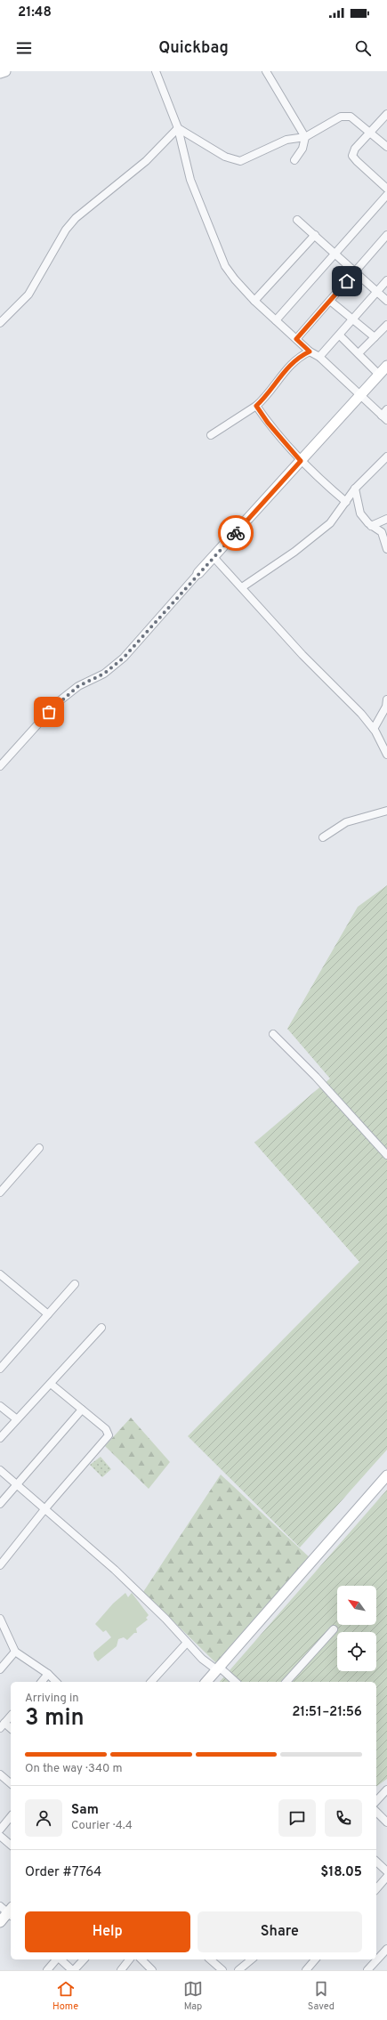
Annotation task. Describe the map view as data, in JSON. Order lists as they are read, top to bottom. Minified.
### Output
{"north":"top left","page":{"status":"21:48","header":"Quickbag","heading":["3 min","Arriving in","21:51–21:56"],"panel":["Sam","Courier · 4.4","Order #7764","$18.05"],"bar":"On the way · 340 m","buttons":["Help","Share"],"tabs":["Home","Map","Saved"]}}
